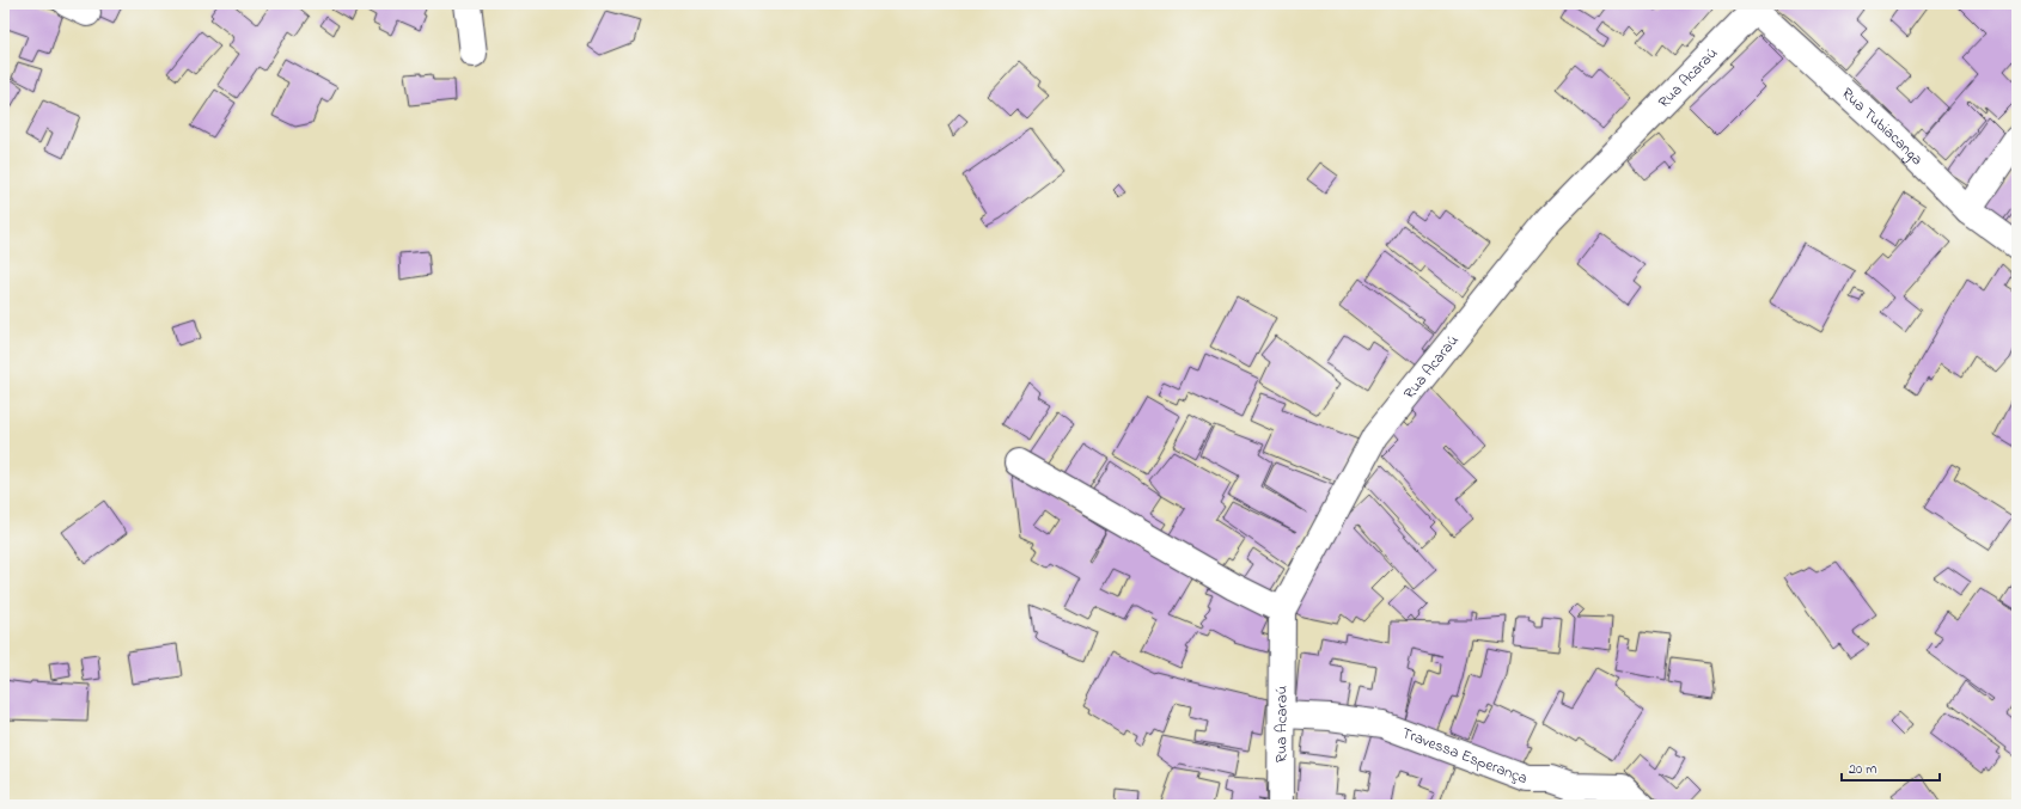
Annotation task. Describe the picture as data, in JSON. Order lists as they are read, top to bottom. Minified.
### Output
{"streets":{"street":["Rua Acaraú","Rua Tubiacanga","Travessa Esperança"]},"crossings":[["Rua Acaraú","Rua Tubiacanga"],["Rua Acaraú","Travessa Esperança"]],"scale_bar":"20 m"}
